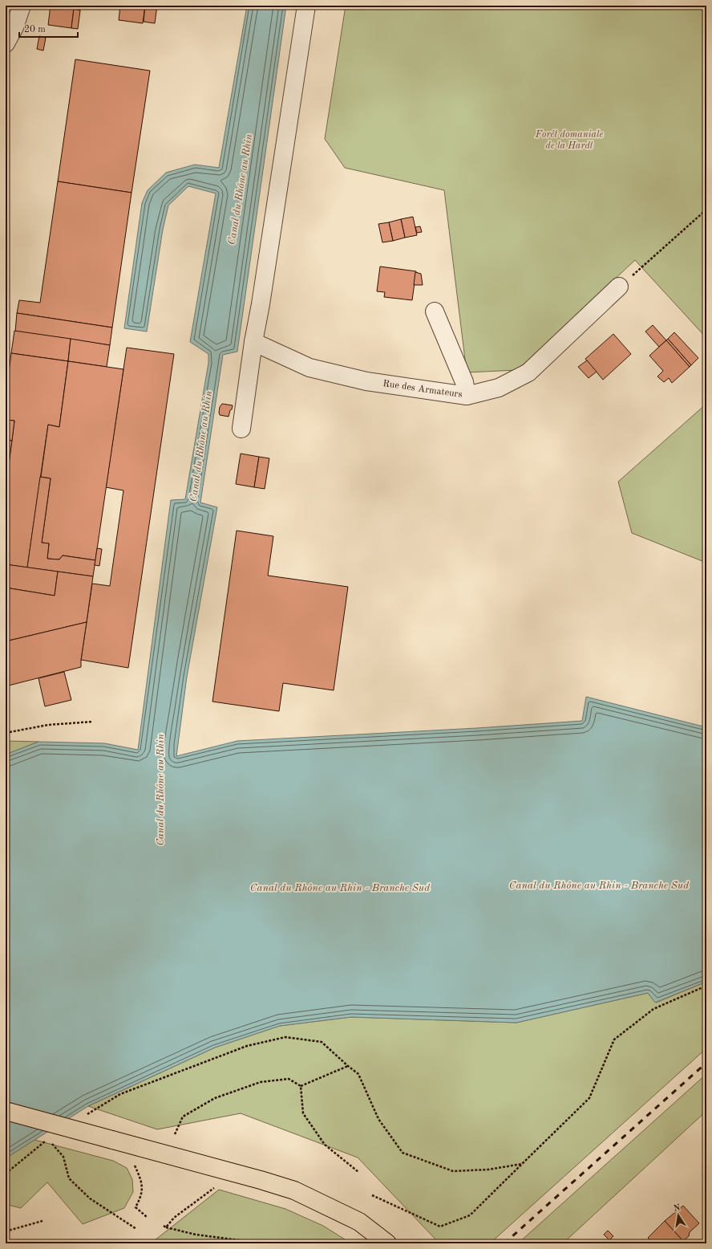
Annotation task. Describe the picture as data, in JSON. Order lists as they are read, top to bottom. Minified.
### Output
{"streets":{"street":["Rue des Armateurs"]},"water":["Canal du Rhône au Rhin","Canal du Rhône au Rhin - Branche Sud"],"parks":["Forêt domaniale de la Hardt"],"scale_bar":"20 m","north":"top"}
